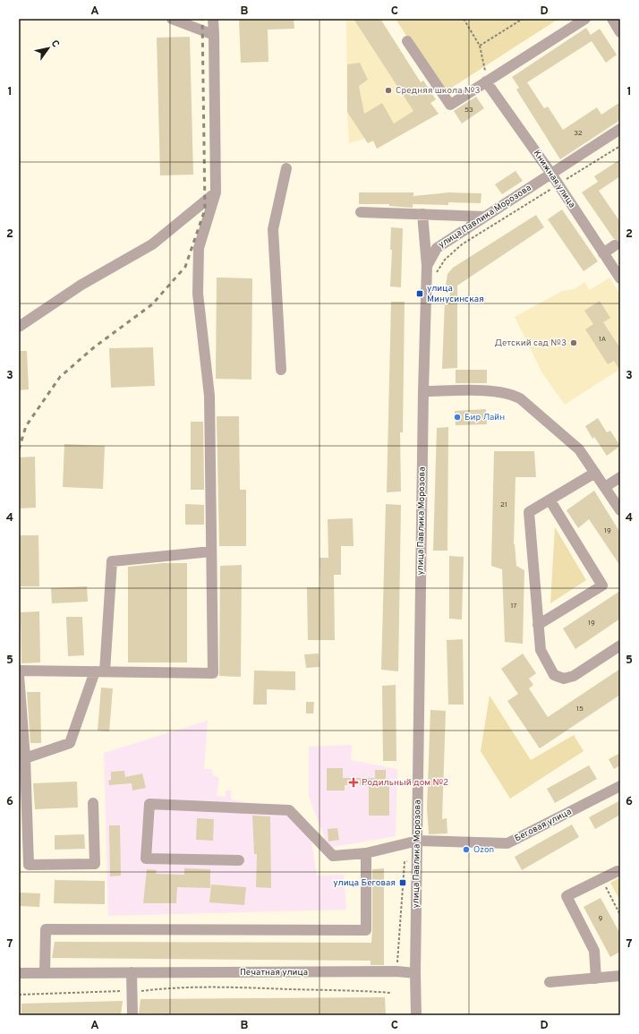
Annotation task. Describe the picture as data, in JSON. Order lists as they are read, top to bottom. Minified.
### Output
{"streets":{"street":["Книжная улица","улица Павлика Морозова","Беговая улица","Печатная улица"]},"crossings":[["Книжная улица","улица Павлика Морозова"],["улица Павлика Морозова","Беговая улица"],["улица Павлика Морозова","Печатная улица"]],"places":{"other":["Средняя школа №3","Детский сад №3","Бир Лайн","Ozon"],"transit":["улица Минусинская","улица Беговая"],"health":["Родильный дом №2"]},"house_numbers":["53","32","1А","21","19","17","19","15","9"],"north":"top right","grid":{"columns":["A","B","C","D"],"rows":["1","2","3","4","5","6","7"]}}
